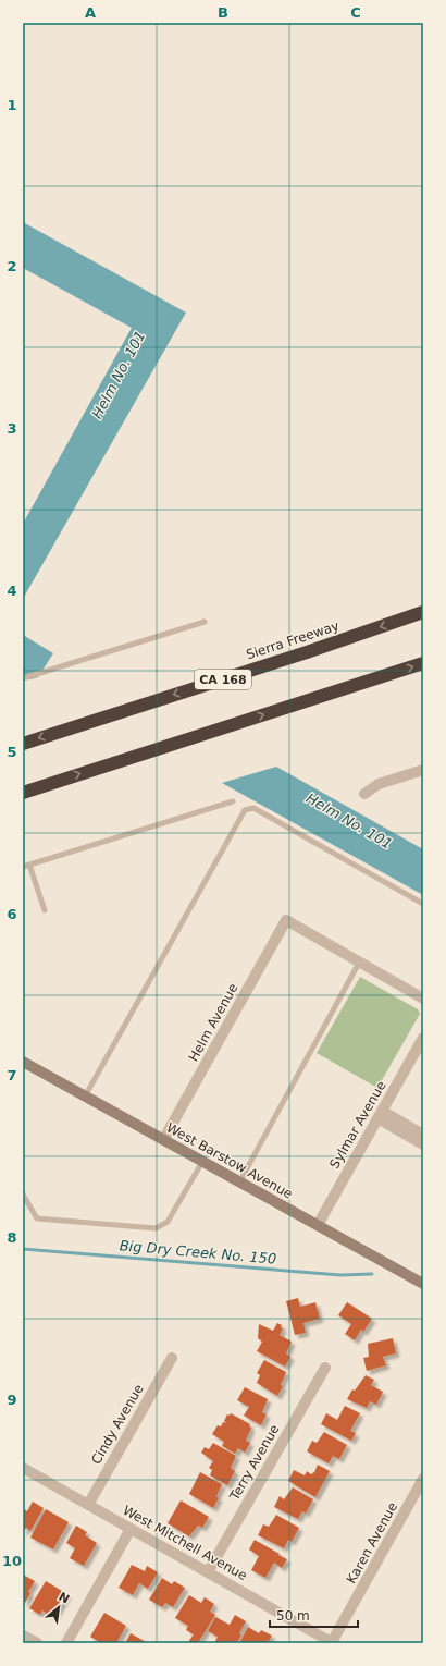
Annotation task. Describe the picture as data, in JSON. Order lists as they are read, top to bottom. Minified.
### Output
{"streets":{"highway":["Sierra Freeway","CA 168"],"main road":["West Barstow Avenue"],"street":["Helm Avenue","Sylmar Avenue","Cindy Avenue","Terry Avenue","West Mitchell Avenue","Karen Avenue"]},"crossings":[["Helm Avenue","West Barstow Avenue"],["Sylmar Avenue","West Barstow Avenue"],["Cindy Avenue","West Mitchell Avenue"],["Terry Avenue","West Mitchell Avenue"],["West Mitchell Avenue","Karen Avenue"]],"water":["Helm No. 101","Big Dry Creek No. 150"],"scale_bar":"50 m","north":"top right","grid":{"columns":["A","B","C"],"rows":["1","2","3","4","5","6","7","8","9","10"]}}
